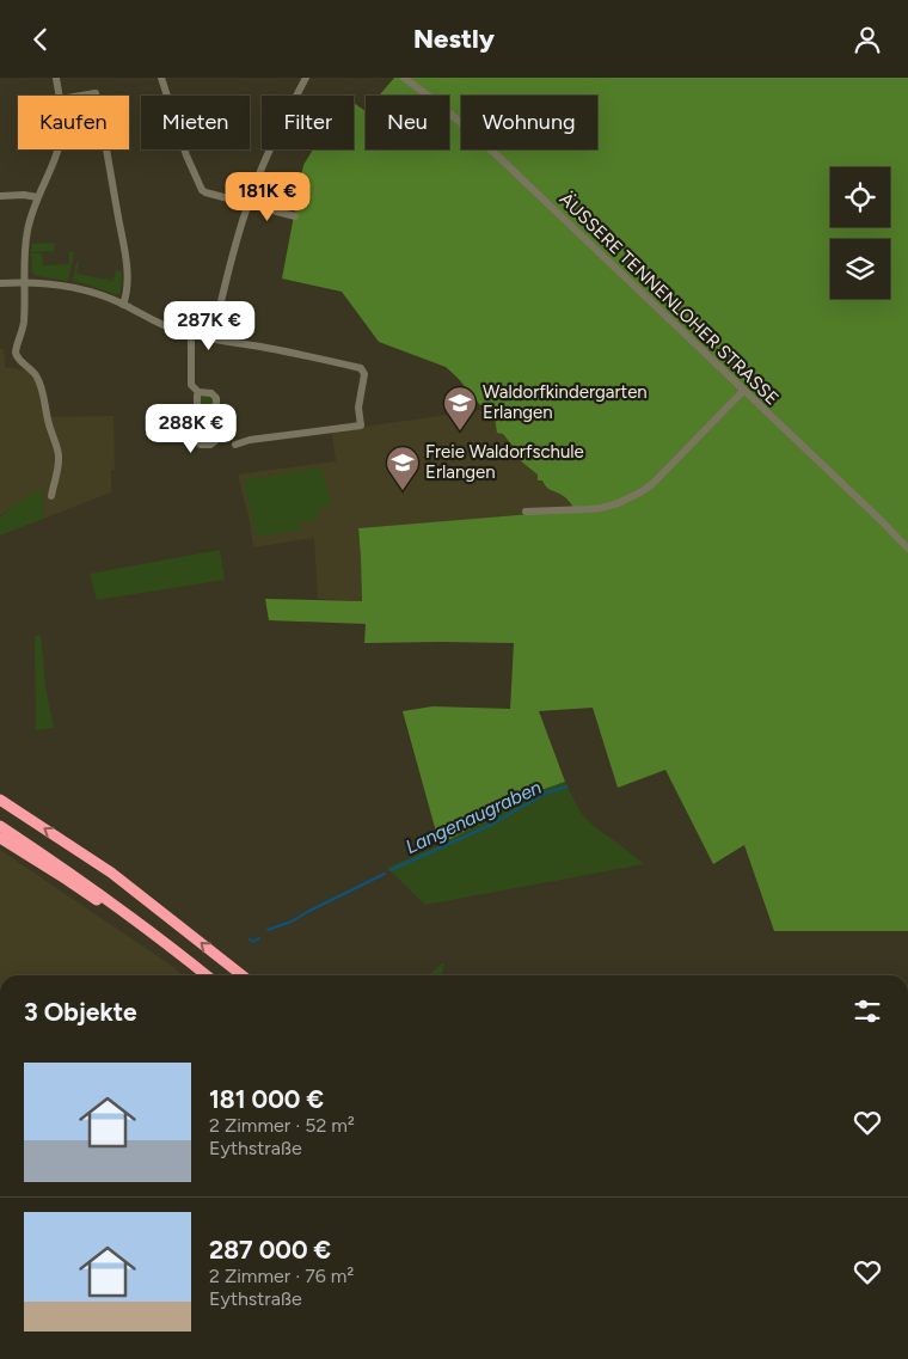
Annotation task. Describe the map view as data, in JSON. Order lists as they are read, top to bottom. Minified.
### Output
{"streets":{"street":["ÄUSSERE TENNENLOHER STRASSE"]},"water":["Langenaugraben"],"places":{"school or university":["Waldorfkindergarten Erlangen","Freie Waldorfschule Erlangen"]},"page":{"header":"Nestly","chip":["Kaufen","Mieten","Filter","Neu","Wohnung"],"price":["181K €","287K €","288K €"],"heading":"3 Objekte","list":[{"name":"181 000 €","note":"2 Zimmer · 52 m² · Eythstraße"},{"name":"287 000 €","note":"2 Zimmer · 76 m² · Eythstraße"}]}}
